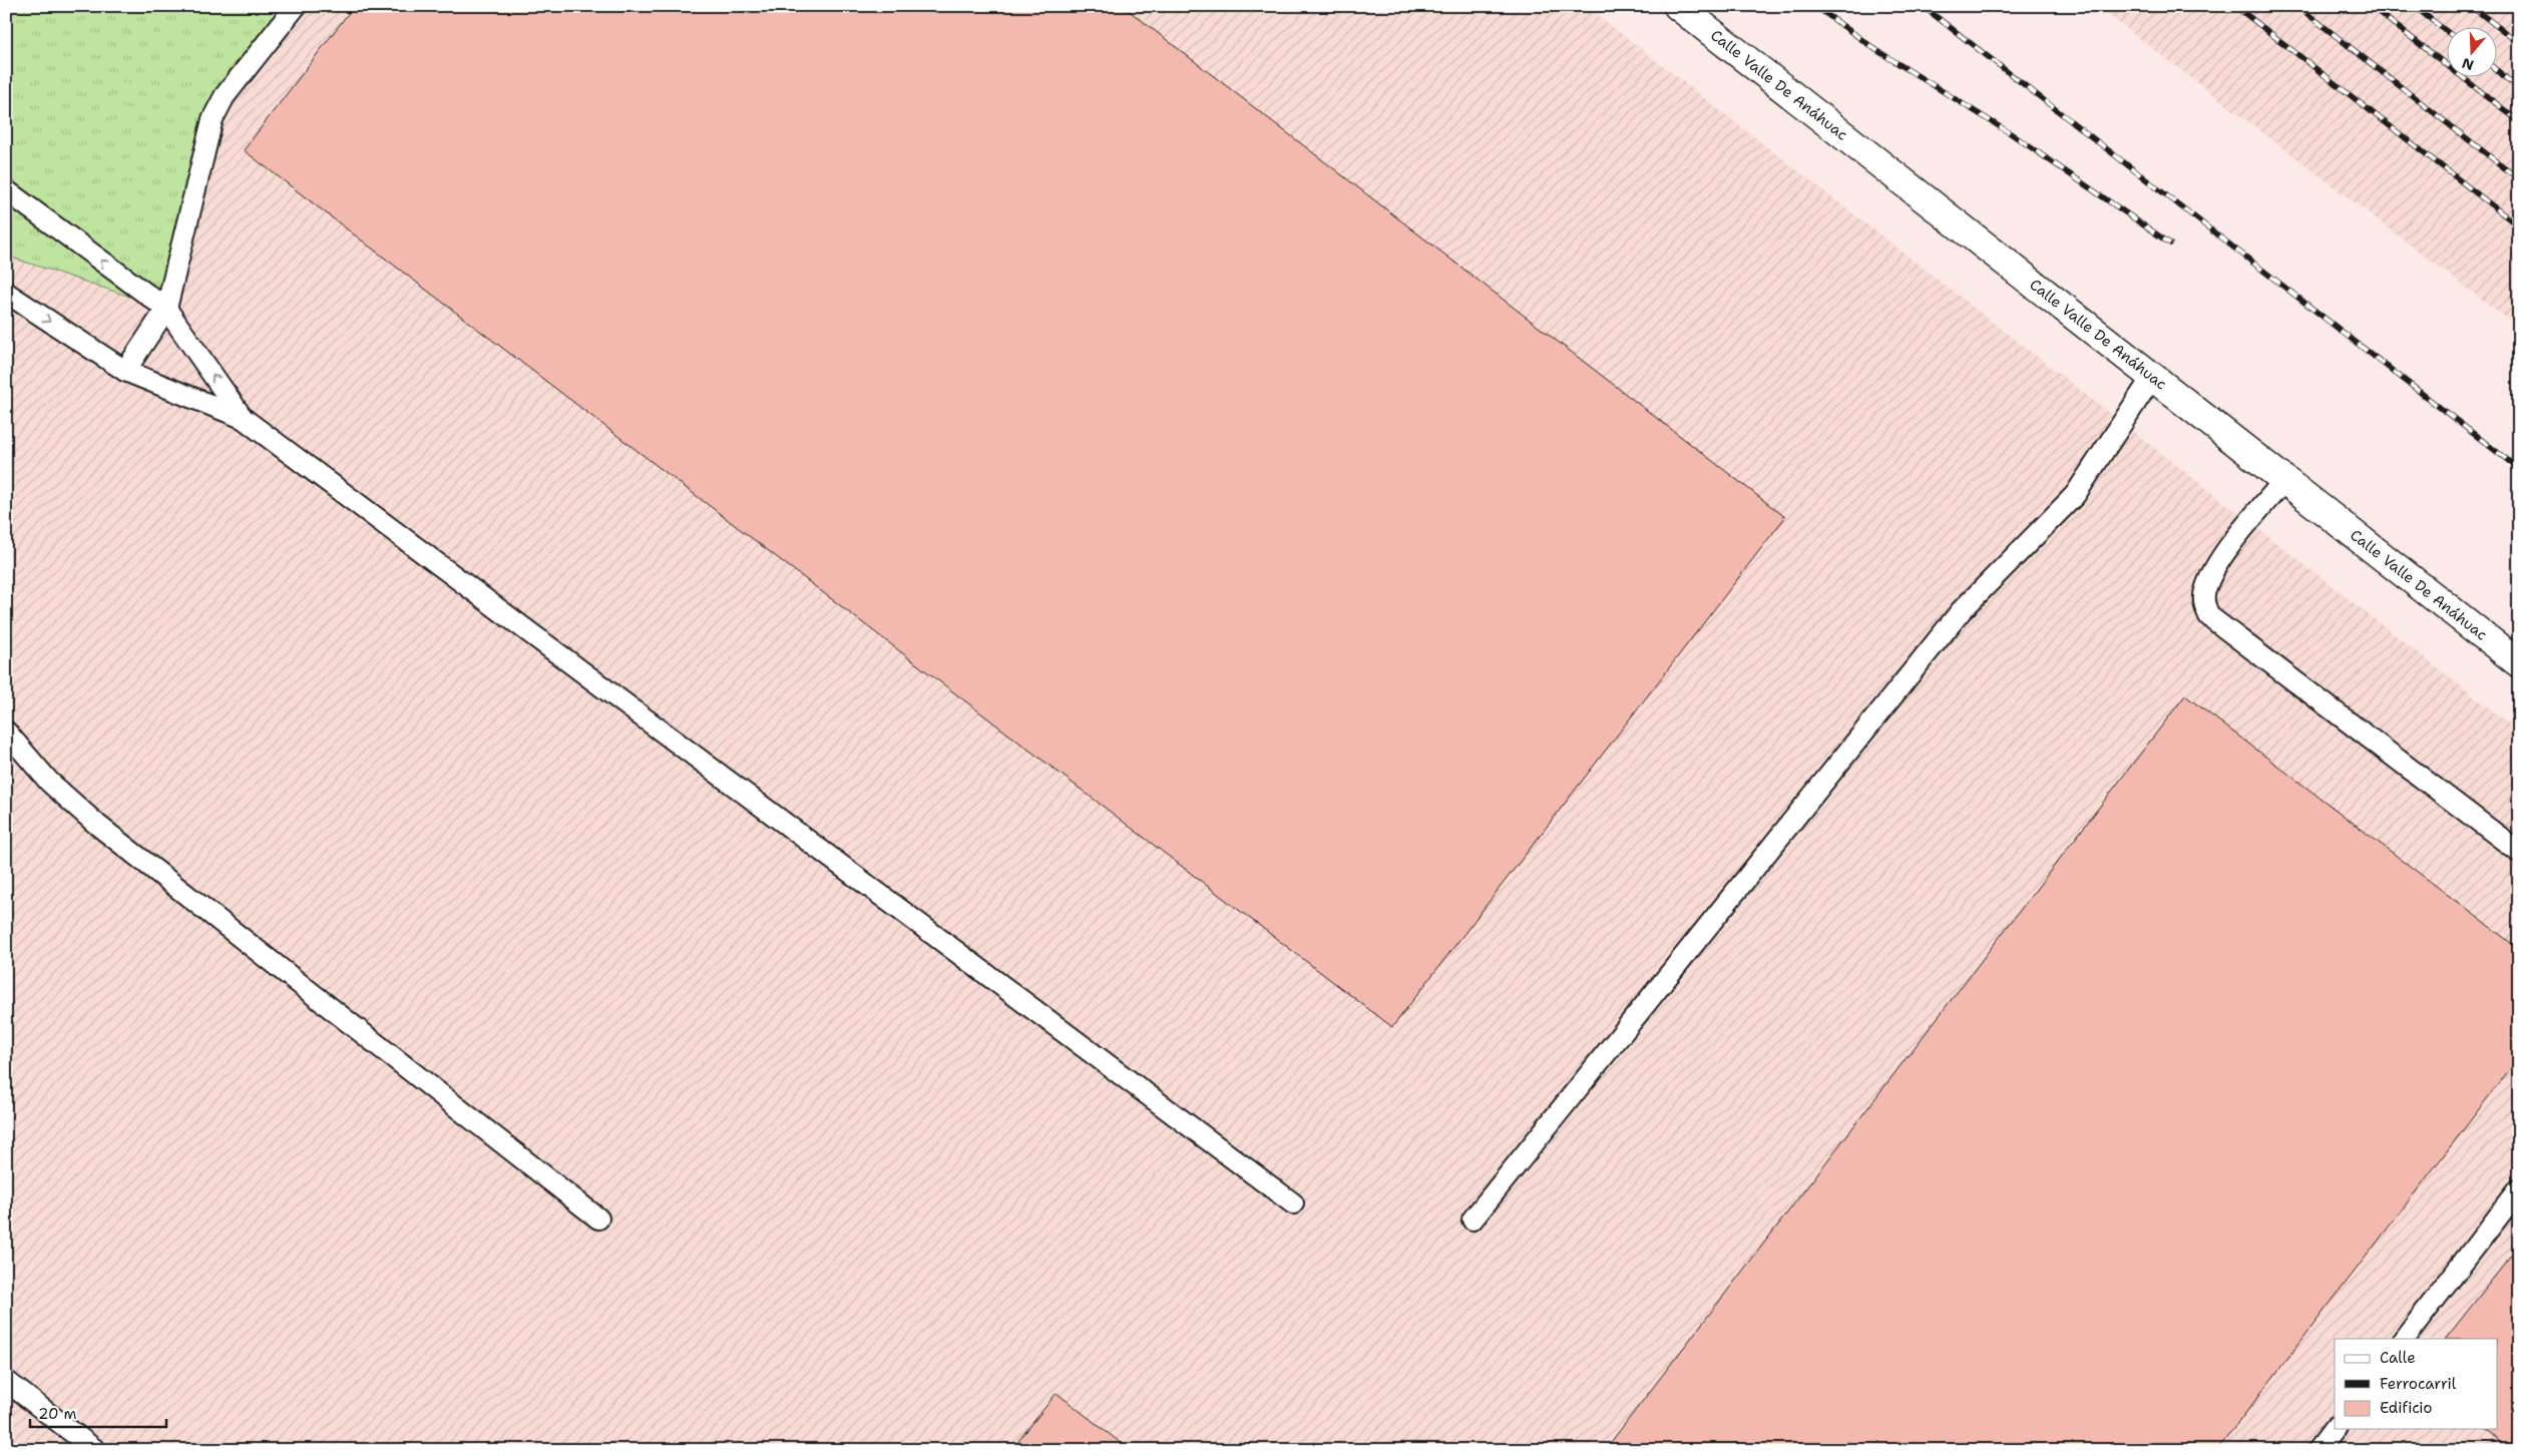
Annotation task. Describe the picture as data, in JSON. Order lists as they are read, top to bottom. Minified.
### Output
{"streets":{"street":["Calle Valle De Anáhuac"]},"legend":["Calle","Ferrocarril","Edificio"],"scale_bar":"20 m","north":"bottom"}
